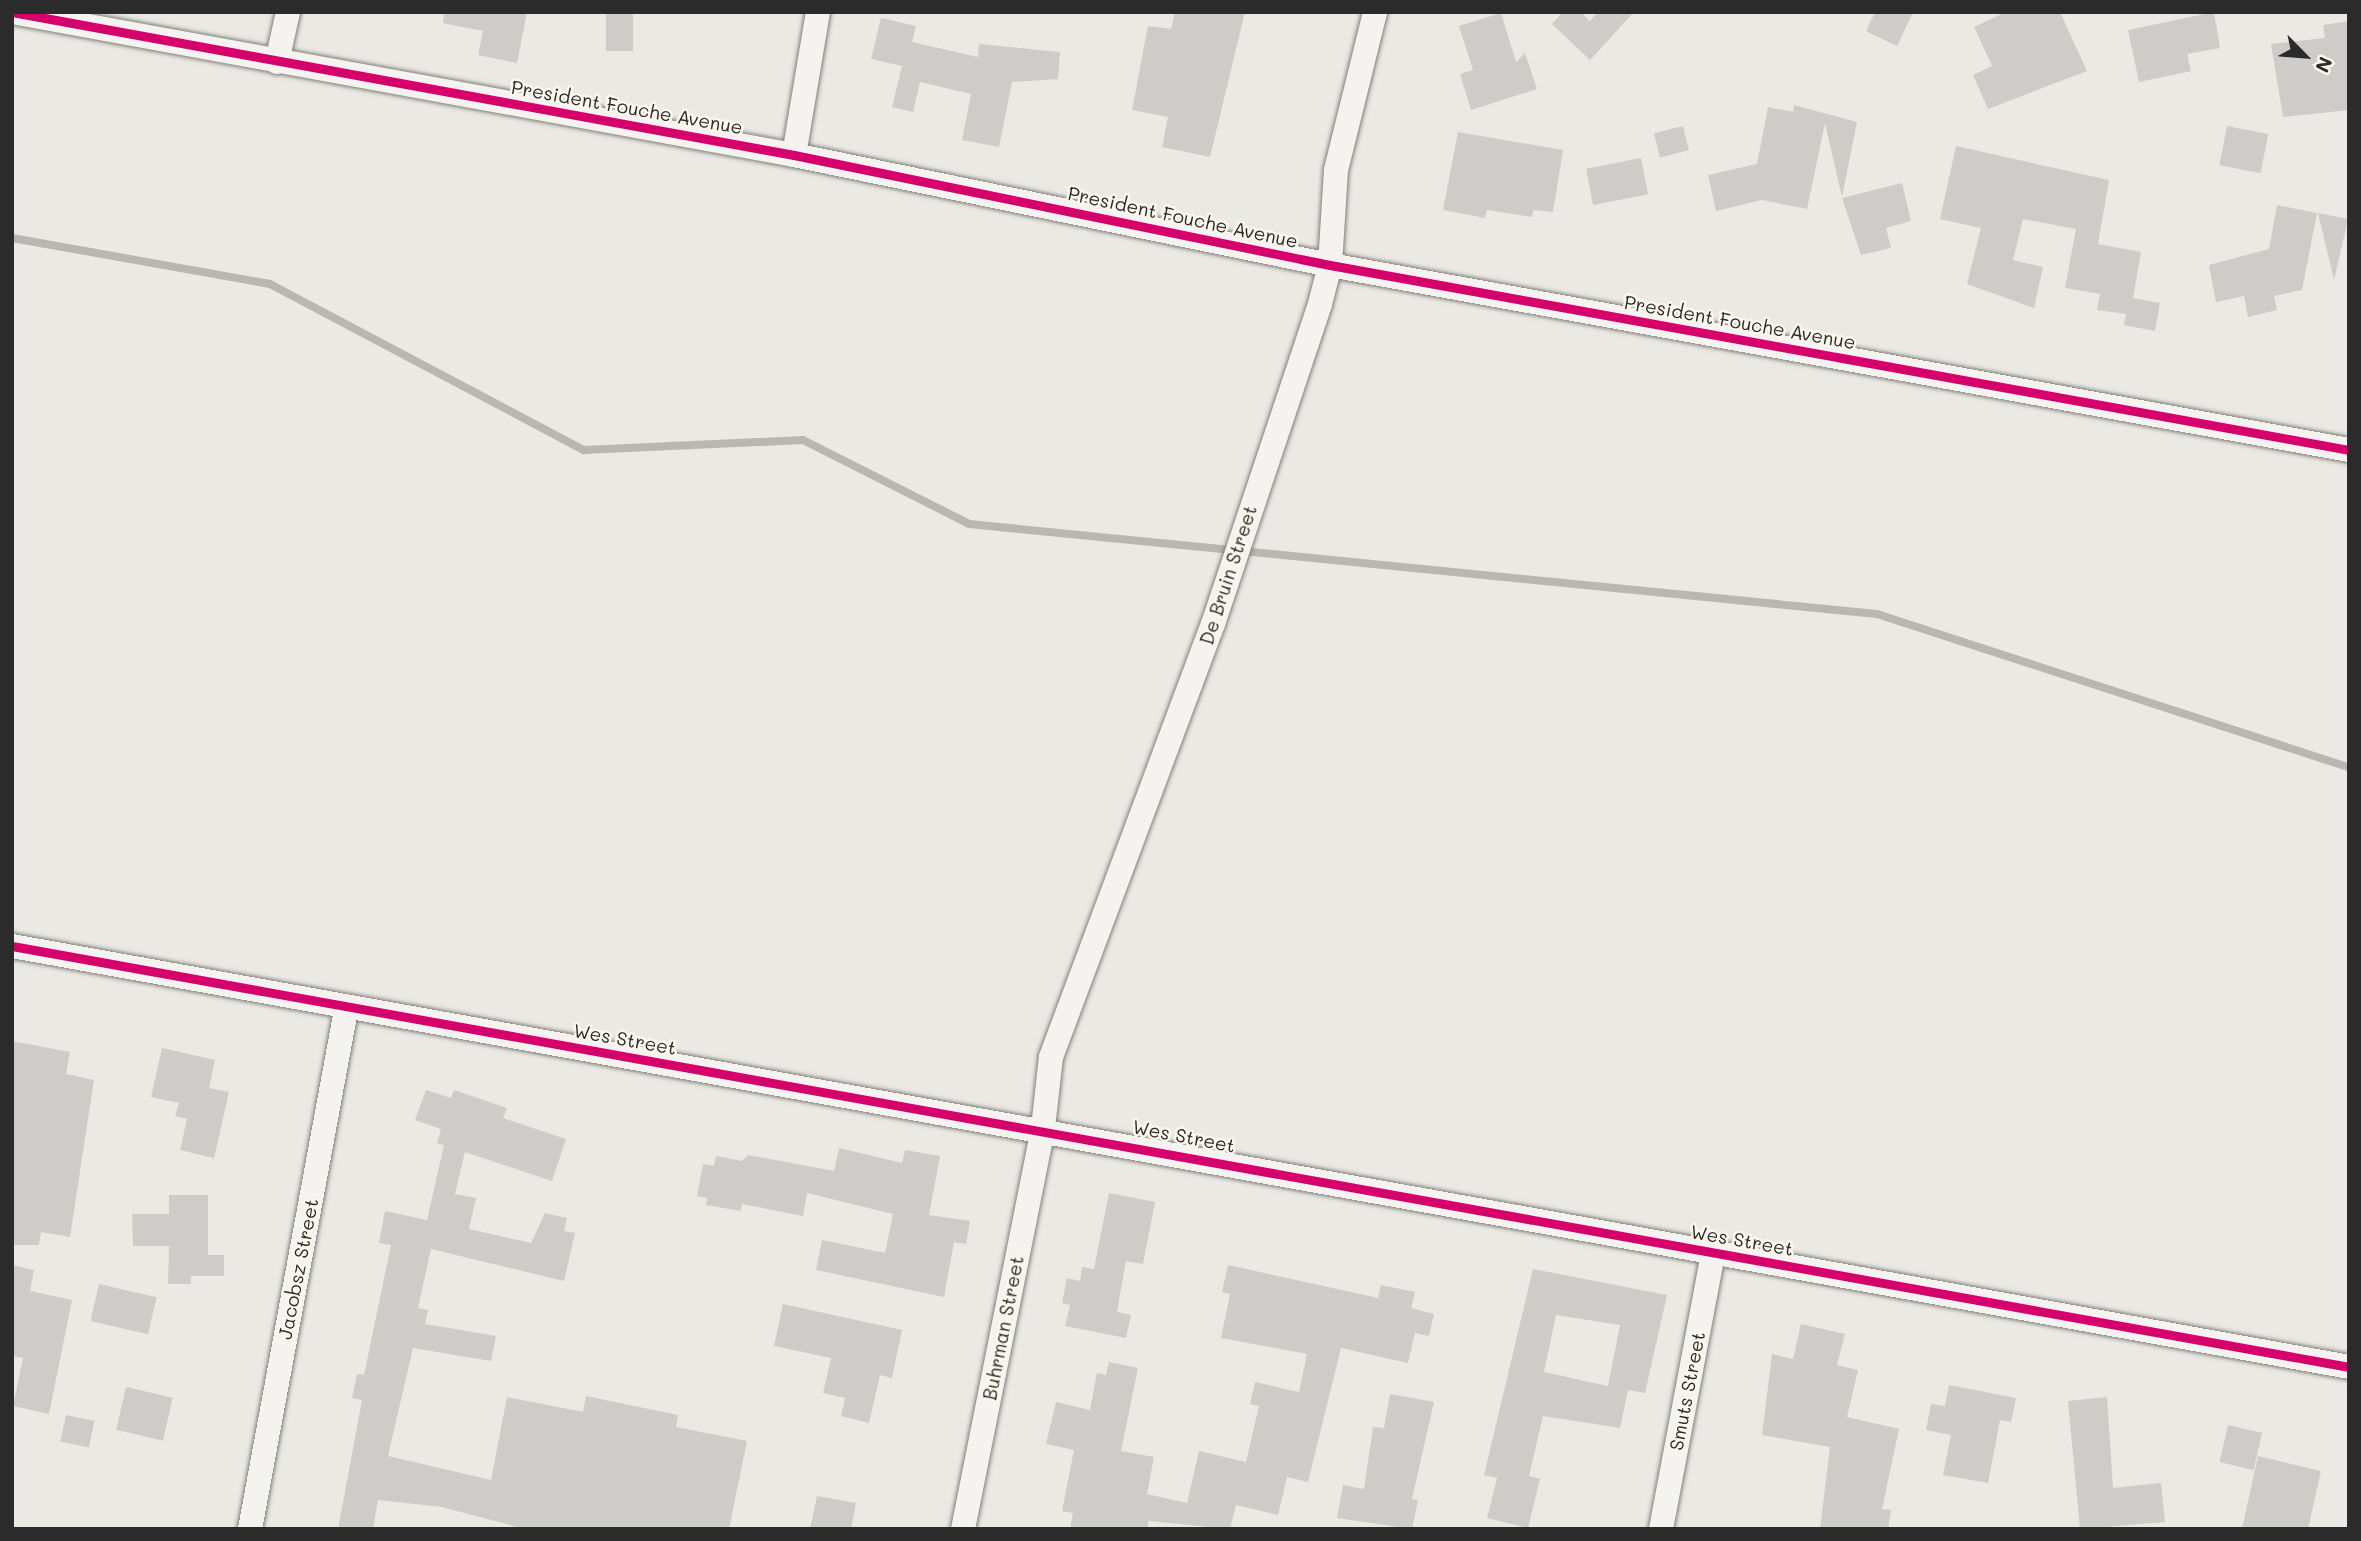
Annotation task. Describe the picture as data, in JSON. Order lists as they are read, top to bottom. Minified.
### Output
{"streets":{"street":["President Fouche Avenue","De Bruin Street","Wes Street","Jacobsz Street","Buhrman Street","Smuts Street"]},"crossings":[["President Fouche Avenue","De Bruin Street"],["De Bruin Street","Wes Street"],["De Bruin Street","Buhrman Street"],["Wes Street","Jacobsz Street"],["Wes Street","Buhrman Street"],["Wes Street","Smuts Street"]],"north":"bottom right"}
